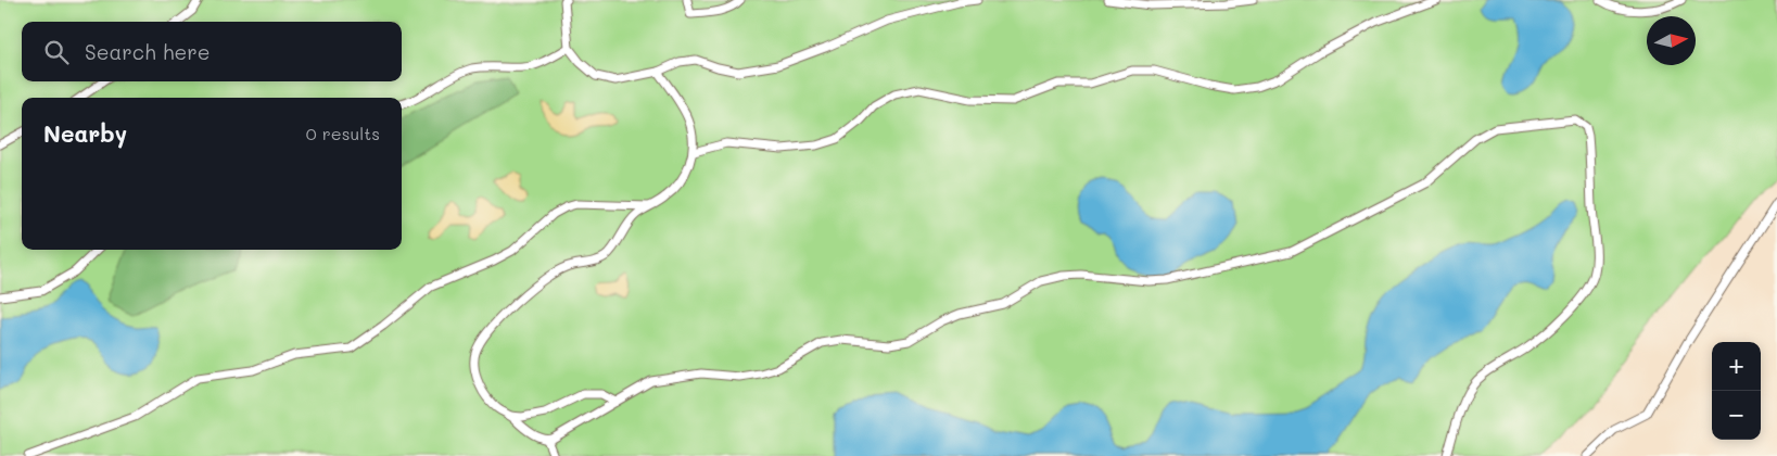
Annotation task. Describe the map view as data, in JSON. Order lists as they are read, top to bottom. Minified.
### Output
{"north":"right","page":{"search":"Search here","heading":["Nearby","0 results"],"map_buttons":["+","−"]}}
